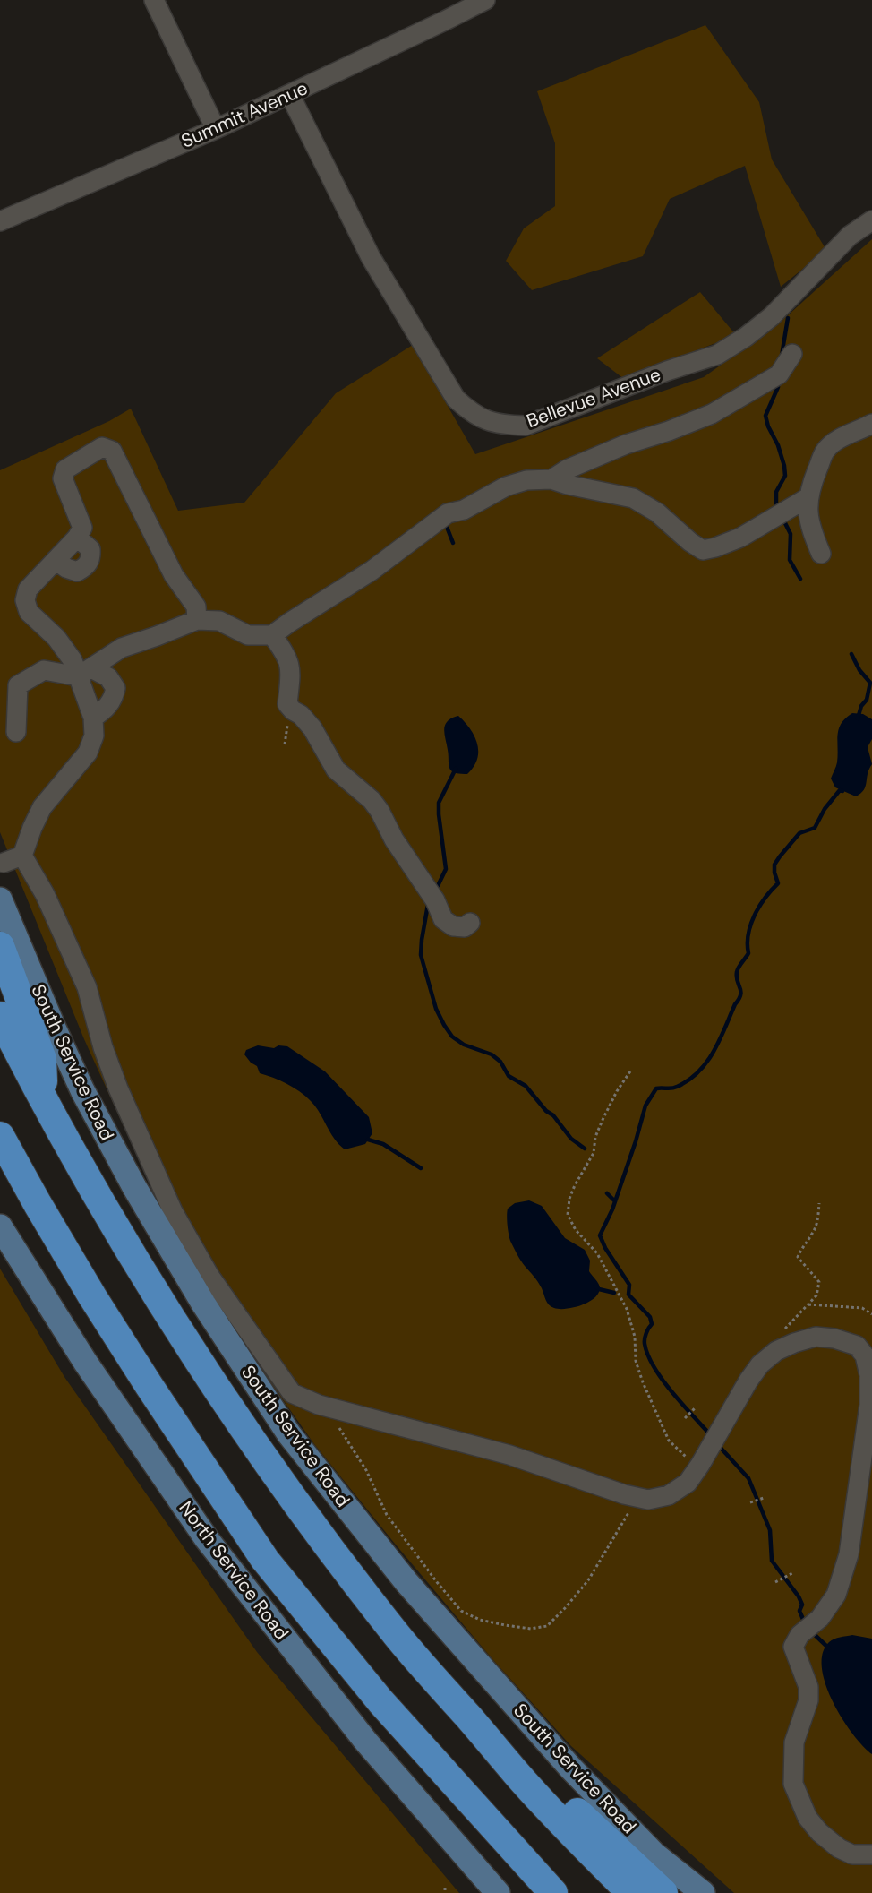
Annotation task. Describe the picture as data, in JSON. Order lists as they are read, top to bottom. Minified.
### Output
{"streets":{"main road":["South Service Road","North Service Road"],"street":["Summit Avenue","Bellevue Avenue"]},"crossings":[["Summit Avenue","Bellevue Avenue"]]}
